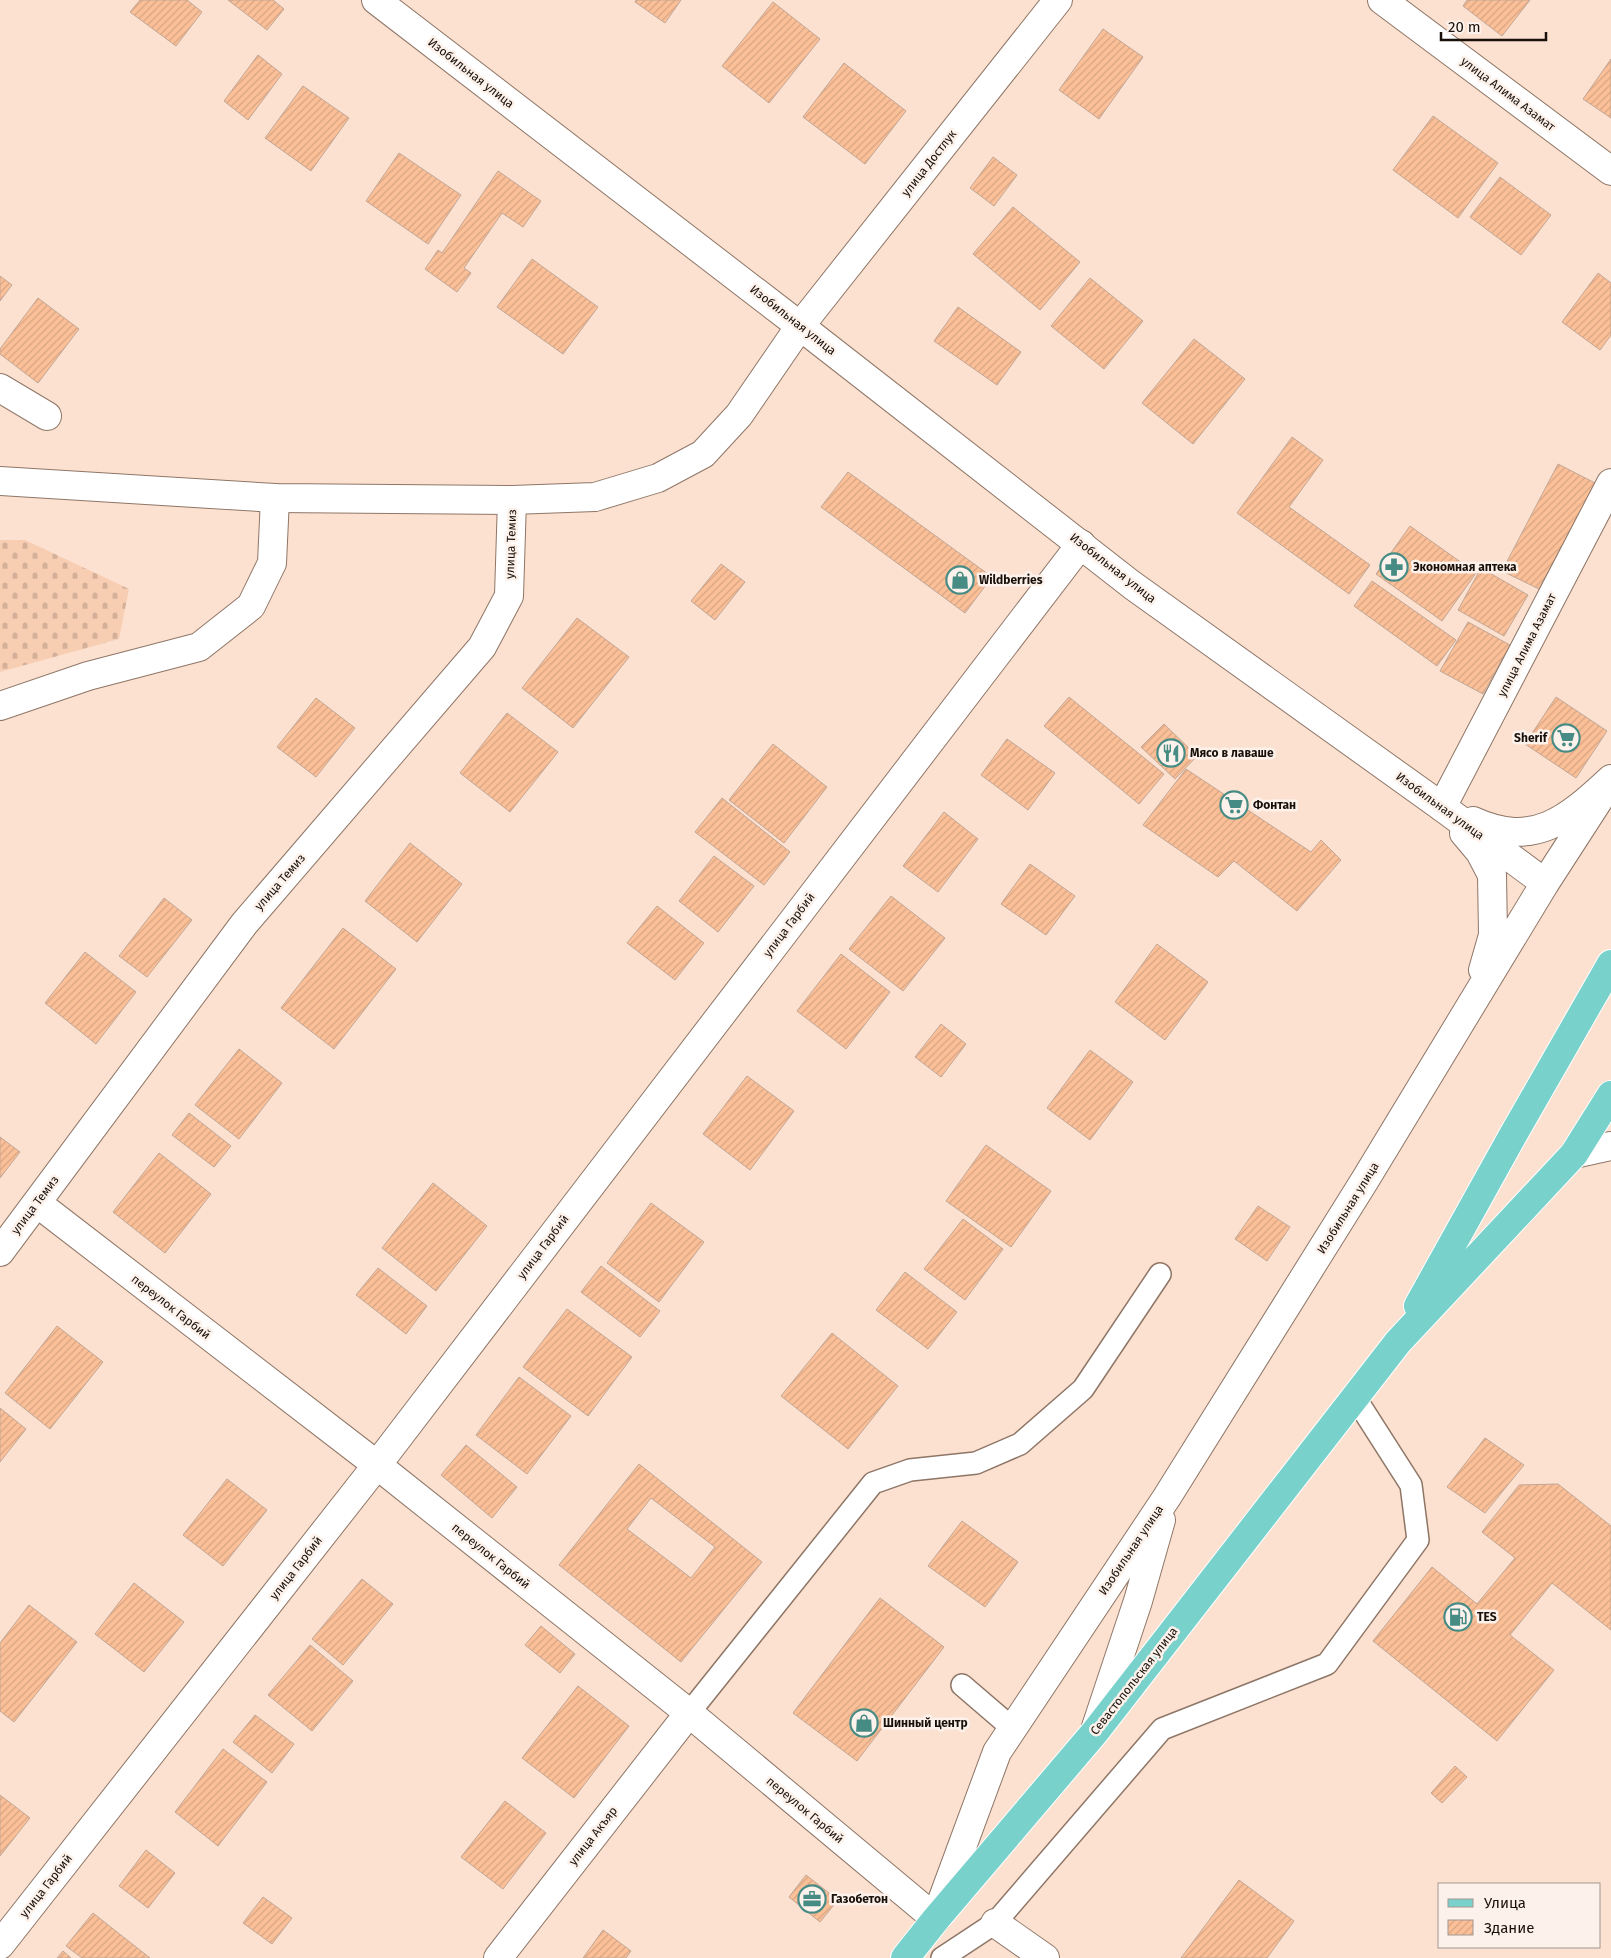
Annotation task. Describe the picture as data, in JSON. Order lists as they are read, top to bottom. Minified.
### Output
{"streets":{"main road":["Севастопольская улица"],"street":["Изобильная улица","улица Алима Азамат","улица Достлук","улица Темиз","улица Гарбий","переулок Гарбий","улица Акъяр"]},"crossings":[["Изобильная улица","улица Алима Азамат"],["Изобильная улица","улица Достлук"],["Изобильная улица","улица Гарбий"],["Изобильная улица","переулок Гарбий"],["Изобильная улица","Севастопольская улица"],["улица Достлук","улица Темиз"],["улица Темиз","переулок Гарбий"],["улица Гарбий","переулок Гарбий"],["переулок Гарбий","Севастопольская улица"],["переулок Гарбий","улица Акъяр"]],"places":{"pharmacy":["Экономная аптека"],"shop":["Wildberries","Шинный центр"],"supermarket":["Sherif","Фонтан"],"restaurant":["Мясо в лаваше"],"fuel station":["TES"],"office":["Газобетон"]},"legend":["Улица","Здание"],"scale_bar":"20 m"}
